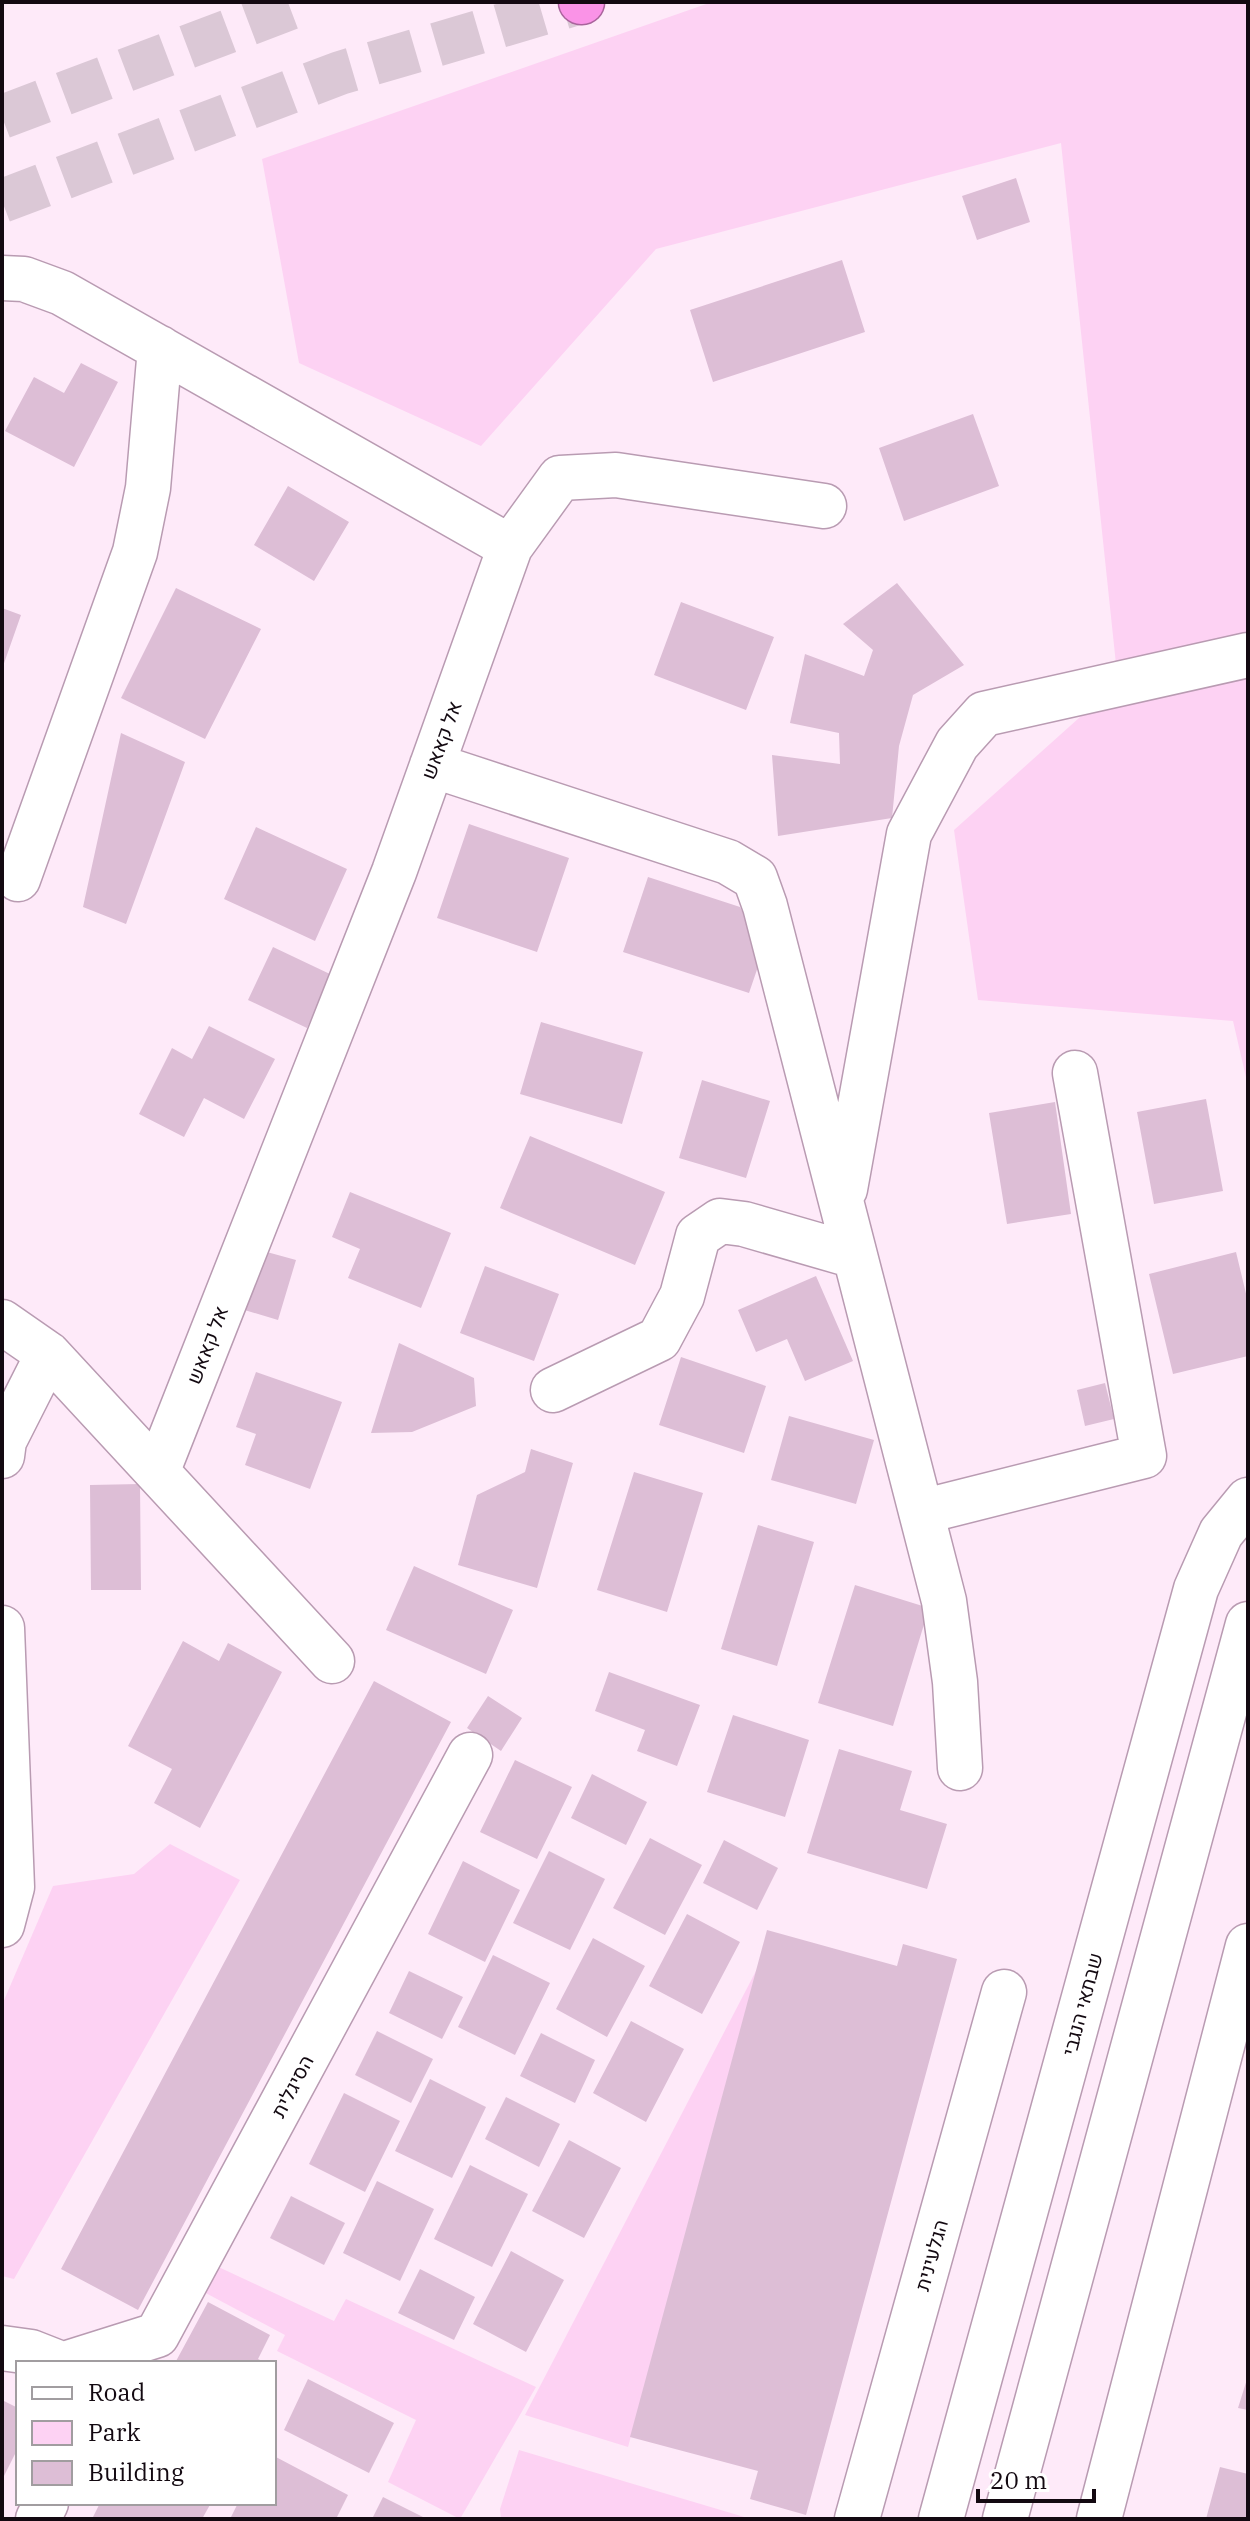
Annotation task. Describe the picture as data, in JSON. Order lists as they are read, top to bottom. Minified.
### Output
{"streets":{"street":["אל קאאש","שבתאי הנגבי","הסיגלית","הגלעינית"]},"legend":["Road","Park","Building"],"scale_bar":"20 m"}
